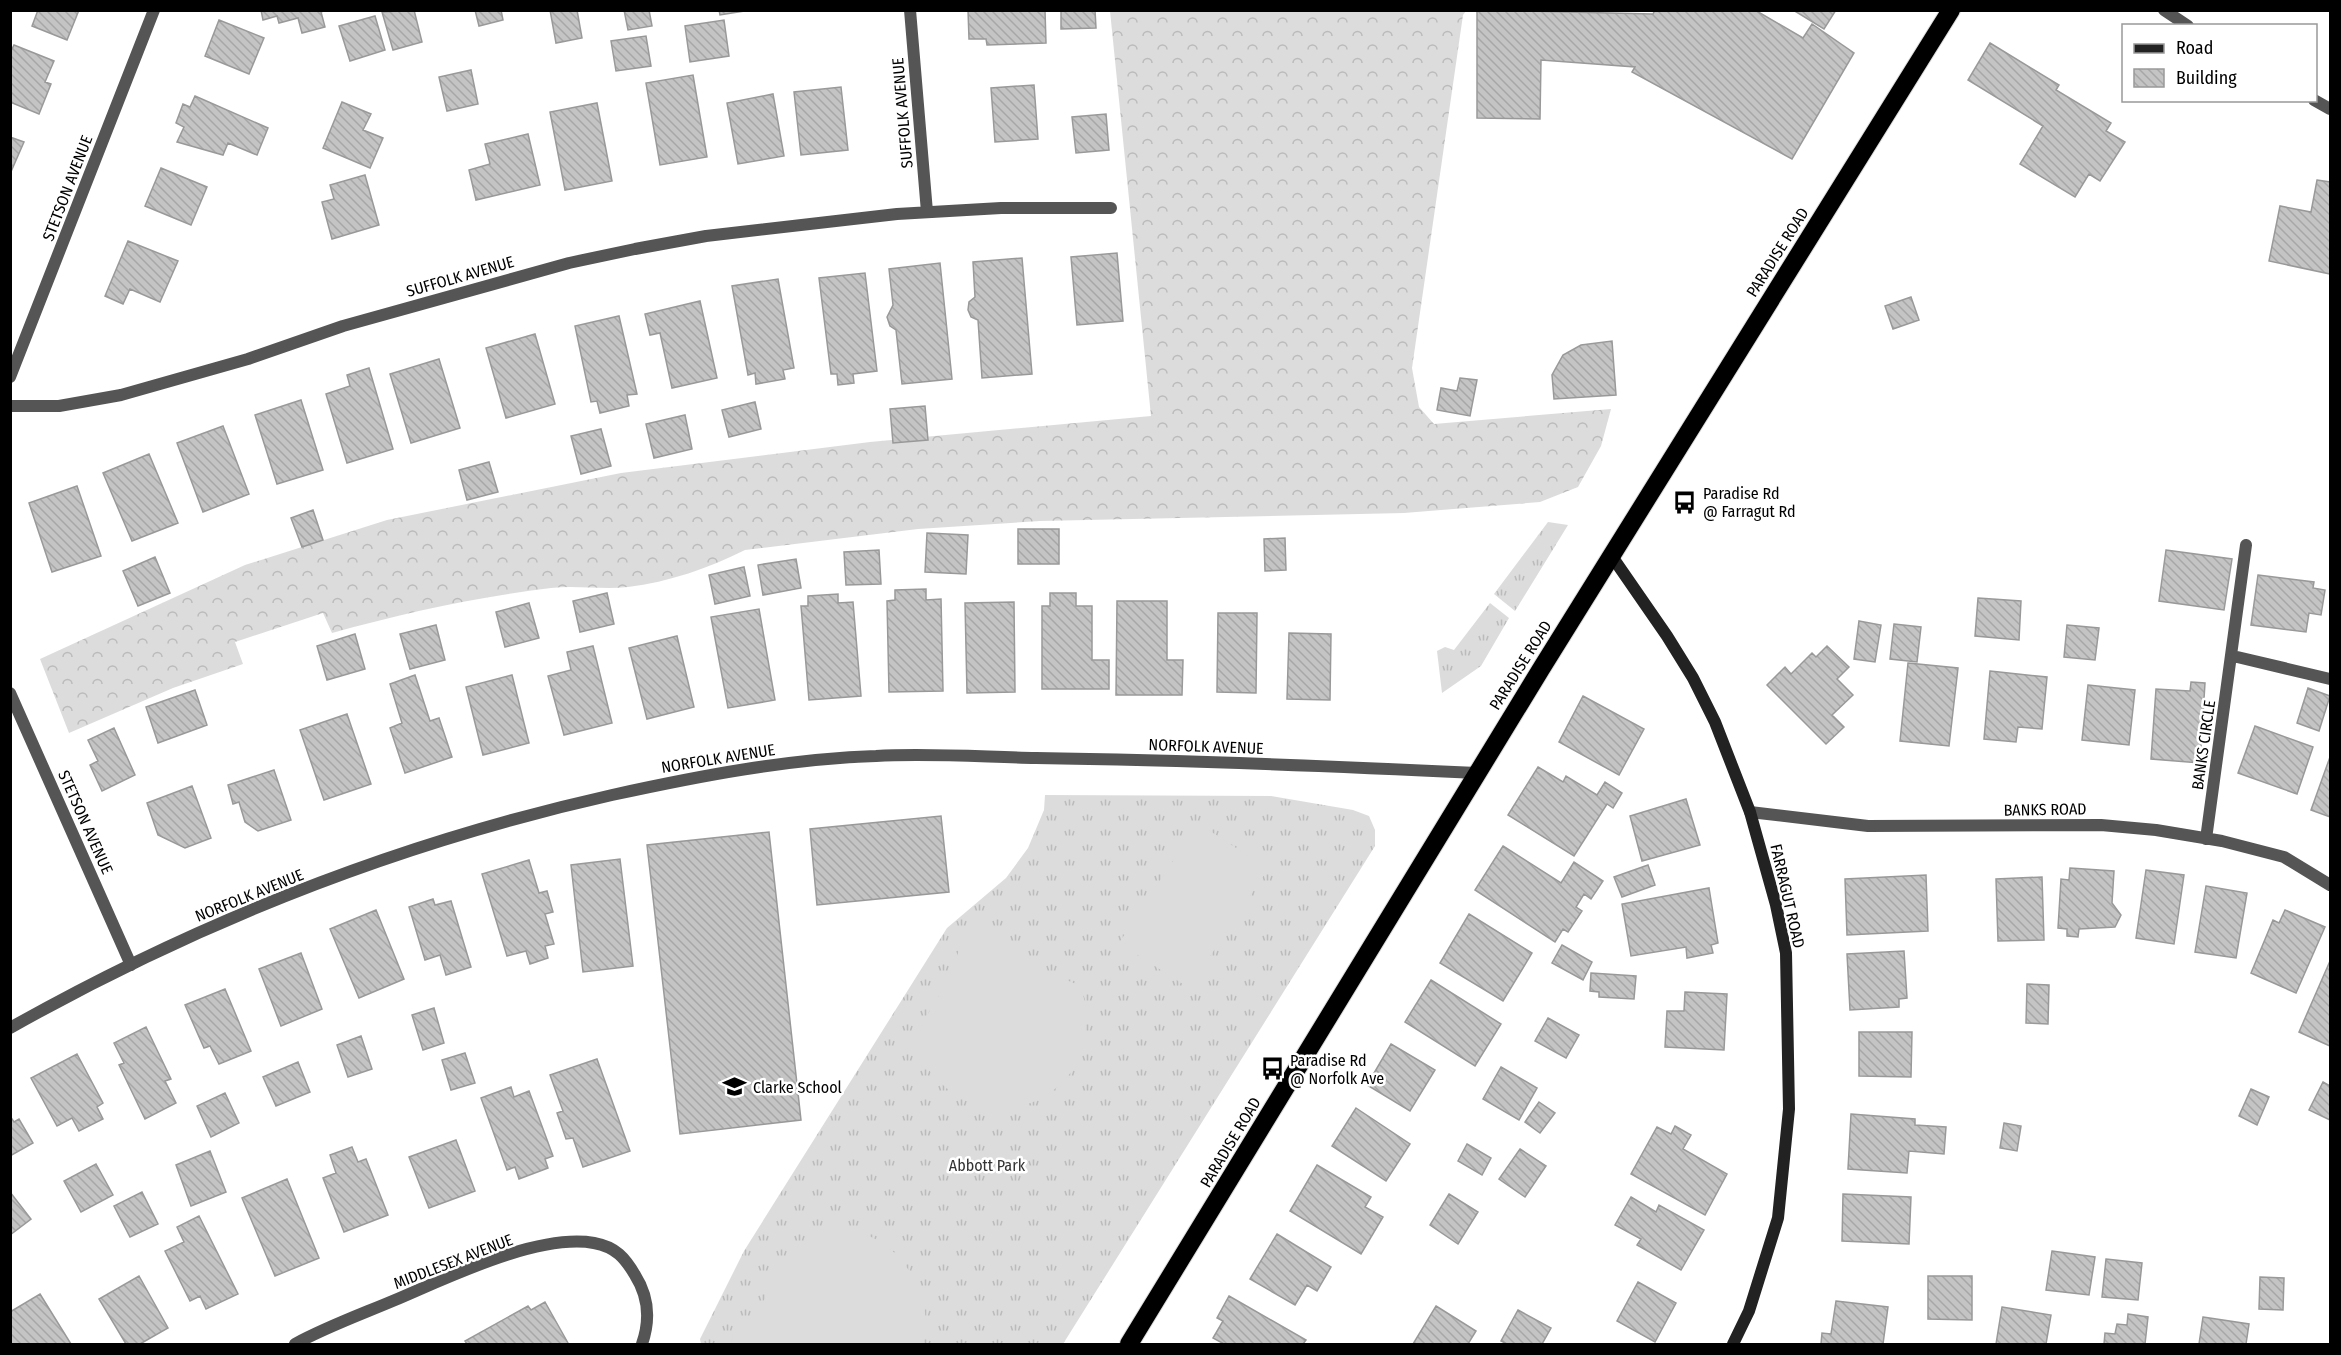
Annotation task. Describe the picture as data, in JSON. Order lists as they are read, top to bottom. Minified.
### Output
{"streets":{"highway":["PARADISE ROAD"],"street":["SUFFOLK AVENUE","STETSON AVENUE","BANKS CIRCLE","NORFOLK AVENUE","BANKS ROAD","FARRAGUT ROAD","MIDDLESEX AVENUE"]},"crossings":[["STETSON AVENUE","NORFOLK AVENUE"],["PARADISE ROAD","NORFOLK AVENUE"],["PARADISE ROAD","FARRAGUT ROAD"],["BANKS CIRCLE","BANKS ROAD"],["BANKS ROAD","FARRAGUT ROAD"]],"parks":["Abbott Park"],"places":{"bus stop":["Paradise Rd @ Farragut Rd","Paradise Rd @ Norfolk Ave"],"school or university":["Clarke School"]},"legend":["Road","Building"]}
